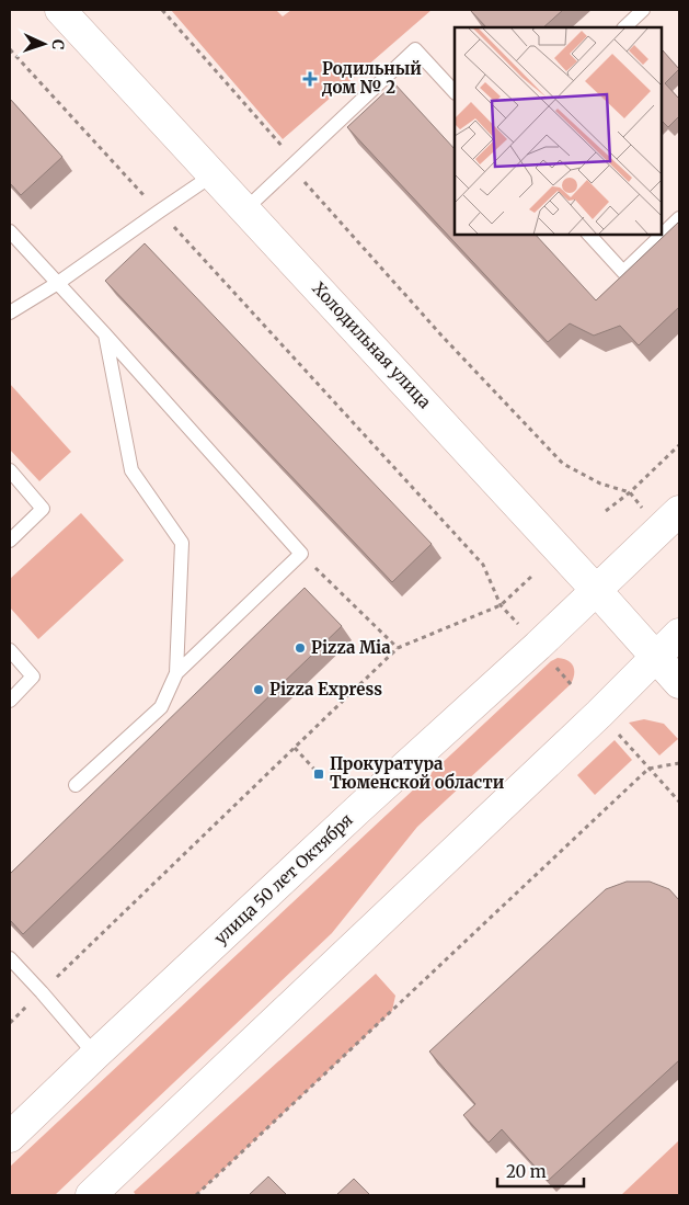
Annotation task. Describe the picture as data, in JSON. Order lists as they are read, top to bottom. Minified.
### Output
{"streets":{"main road":["Холодильная улица","улица 50 лет Октября"]},"crossings":[["Холодильная улица","улица 50 лет Октября"]],"places":{"health":["Родильный дом № 2"],"other":["Pizza Mia","Pizza Express"],"transit":["Прокуратура Тюменской области"]},"scale_bar":"20 m","north":"right"}
